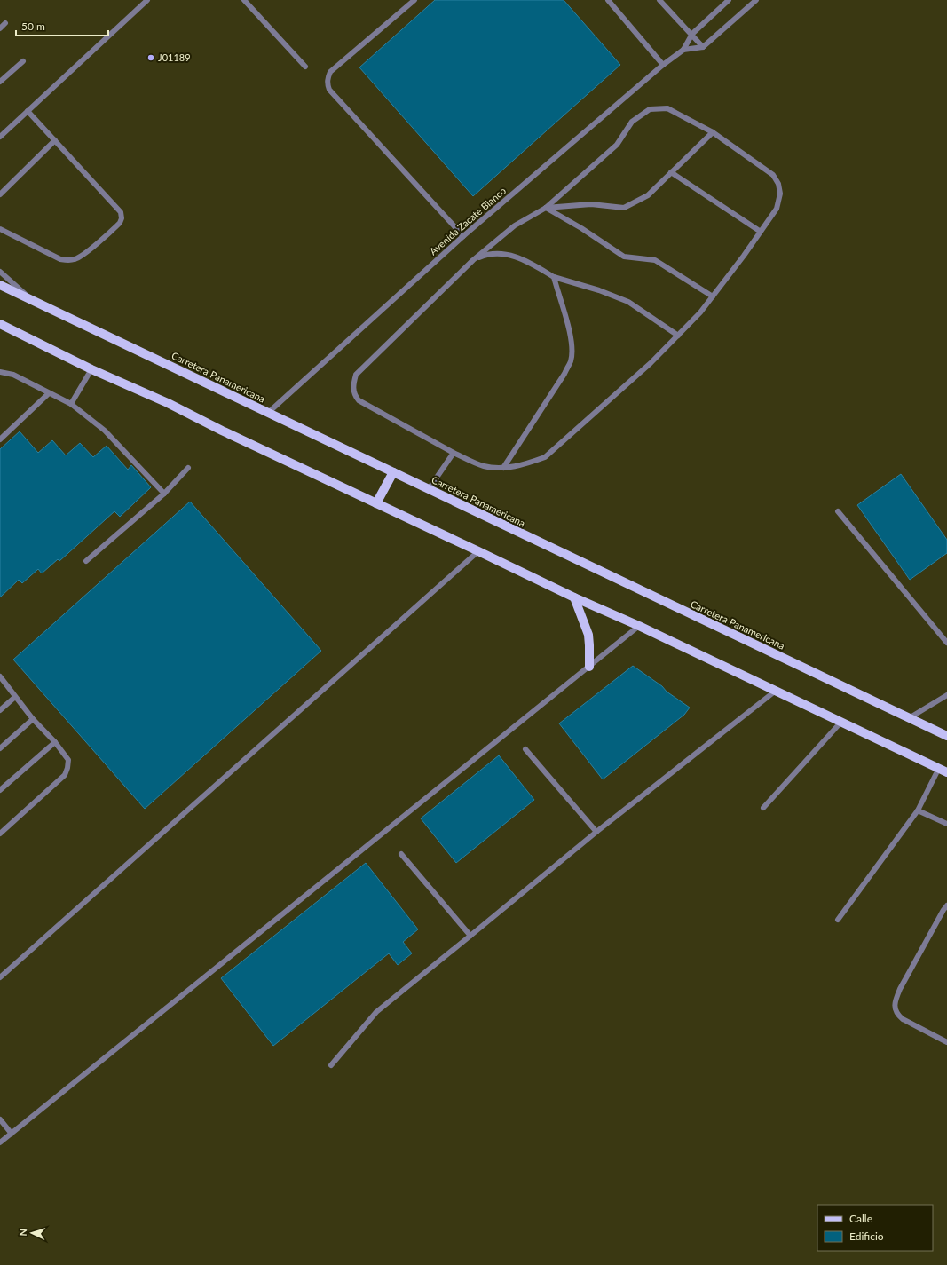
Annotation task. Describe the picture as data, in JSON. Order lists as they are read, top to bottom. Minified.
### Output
{"streets":{"main road":["Carretera Panamericana"],"lane":["Avenida Zacate Blanco"]},"crossings":[["Avenida Zacate Blanco","Carretera Panamericana"]],"places":["J01189"],"legend":["Calle","Edificio"],"scale_bar":"50 m","north":"left"}
